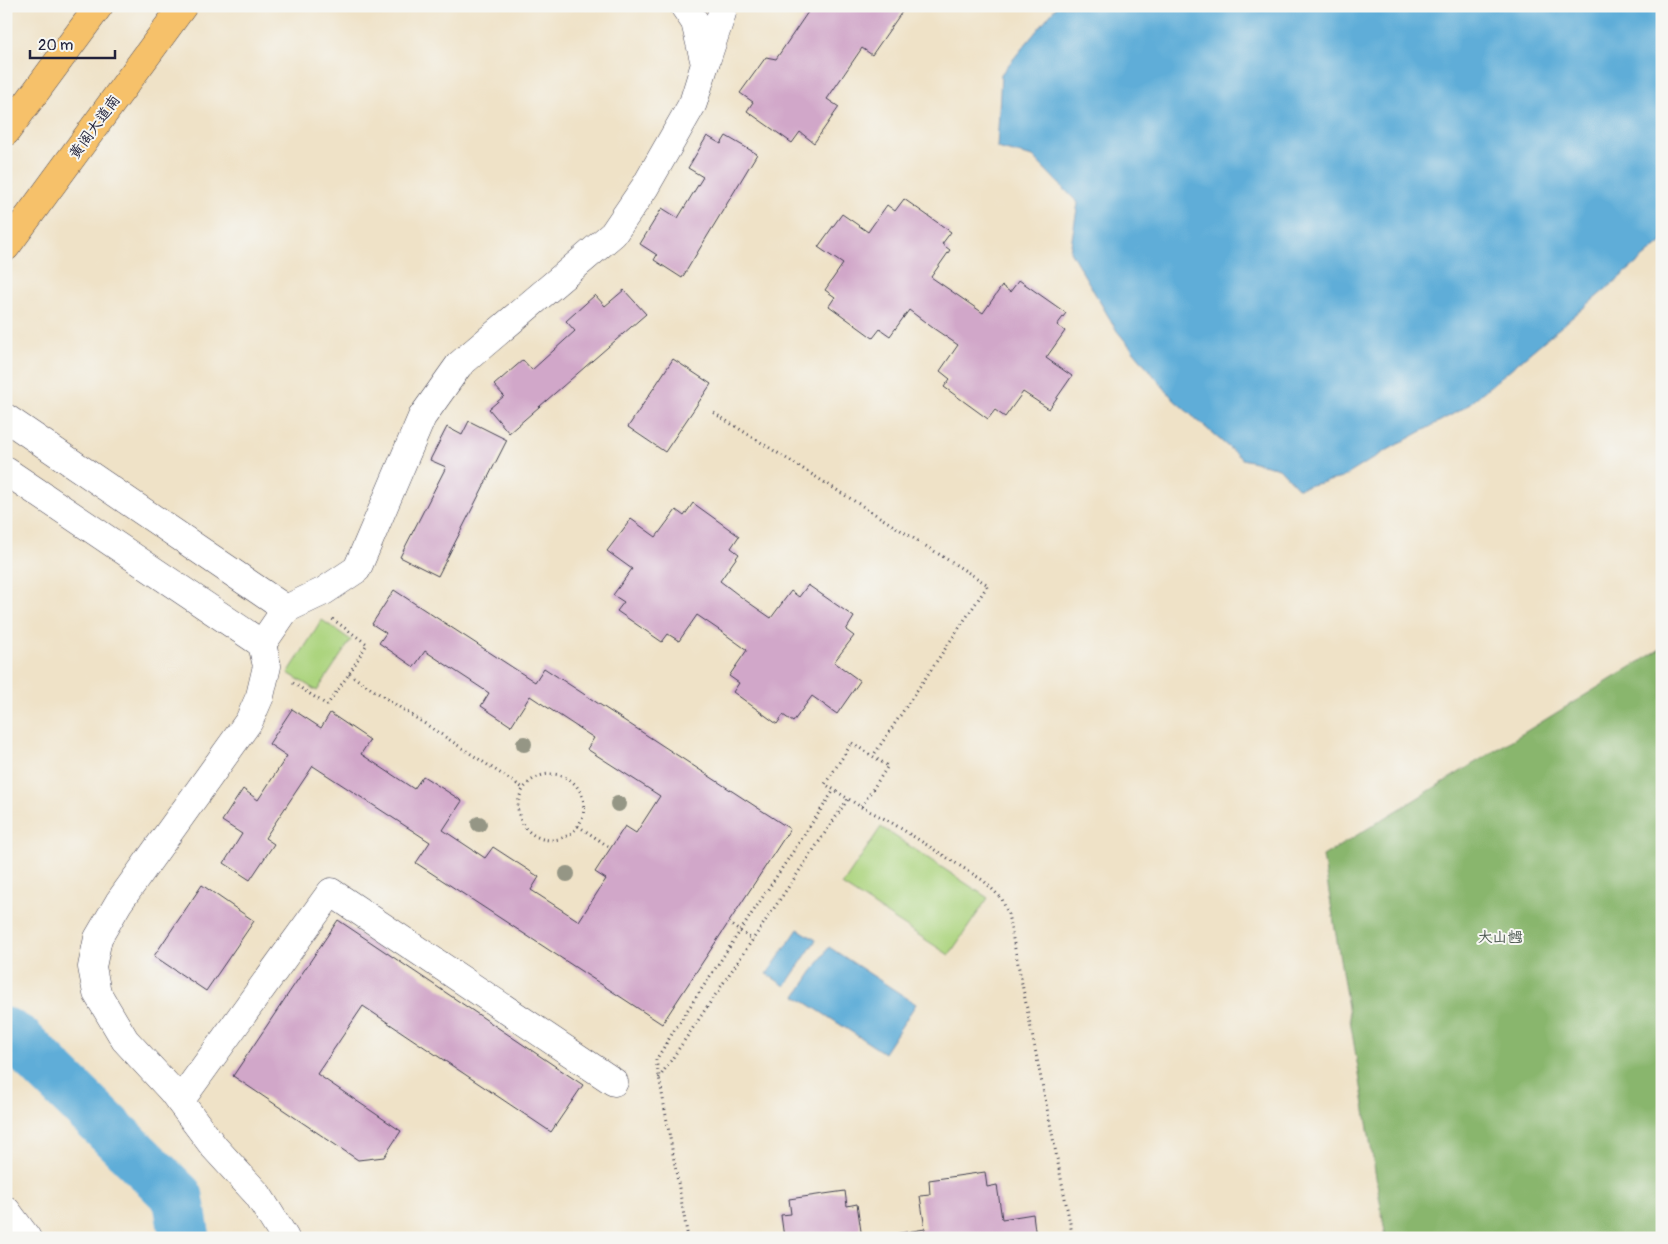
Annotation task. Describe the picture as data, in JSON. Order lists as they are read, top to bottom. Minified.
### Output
{"streets":{"main road":["黄阁大道南"]},"parks":["大山乸"],"scale_bar":"20 m"}
